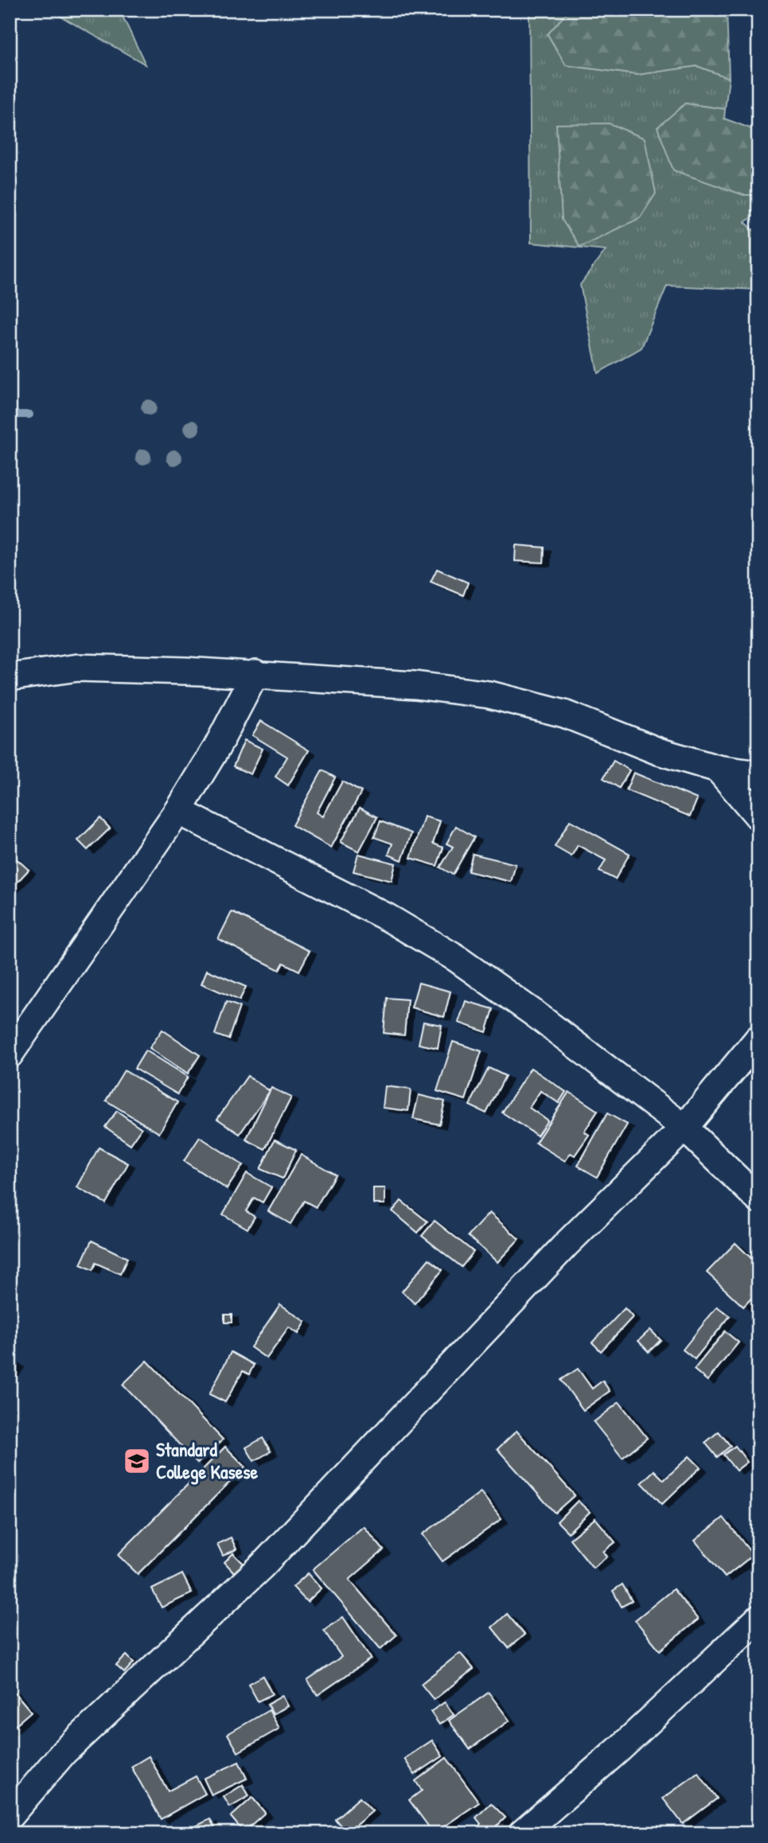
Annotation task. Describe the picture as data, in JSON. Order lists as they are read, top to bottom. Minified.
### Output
{"places":{"school or university":["Standard College Kasese"]}}
